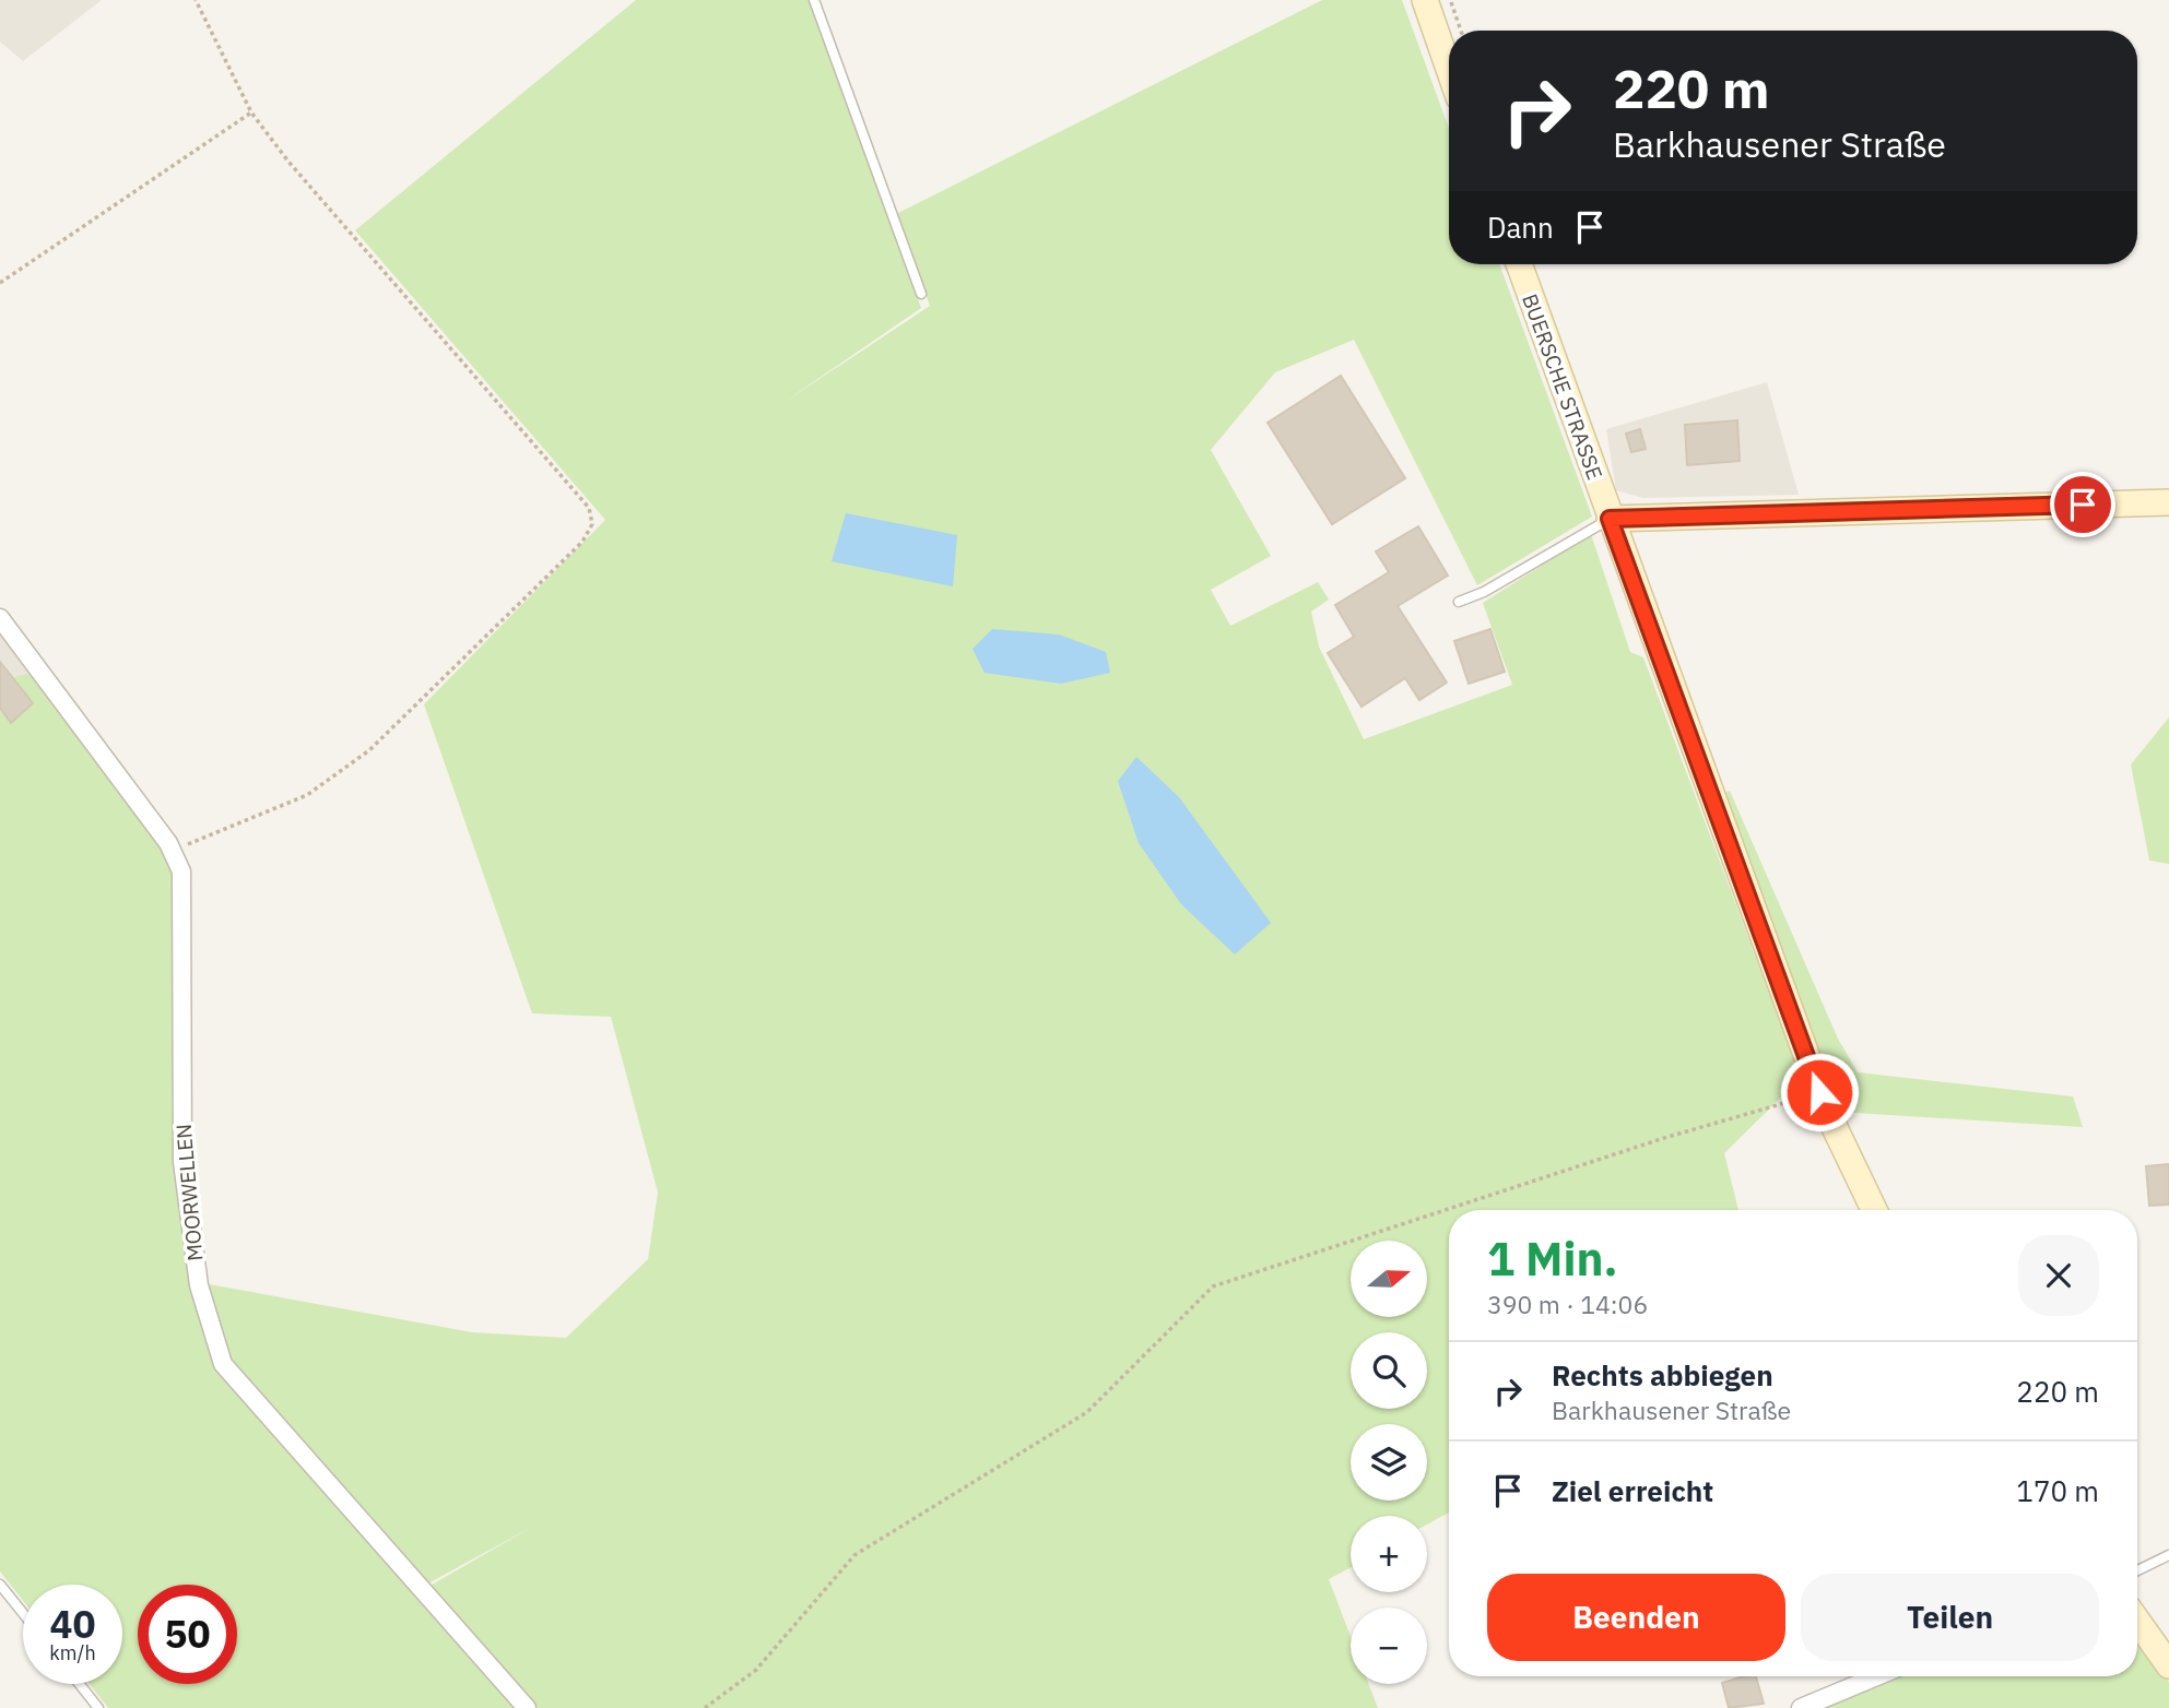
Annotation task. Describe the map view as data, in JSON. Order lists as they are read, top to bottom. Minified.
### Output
{"streets":{"main road":["BUERSCHE STRASSE"],"street":["MOORWELLEN"]},"north":"right","page":{"turn":["220 m","Barkhausener Straße"],"then":"Dann","heading":["1 Min.","390 m · 14:06"],"map_buttons":["+","−"],"list":[{"name":"Rechts abbiegen","note":"Barkhausener Straße","value":"220 m"},{"name":"Ziel erreicht","value":"170 m"}],"buttons":["Beenden","Teilen"],"speed":"40 km/h","limit":"50"}}
